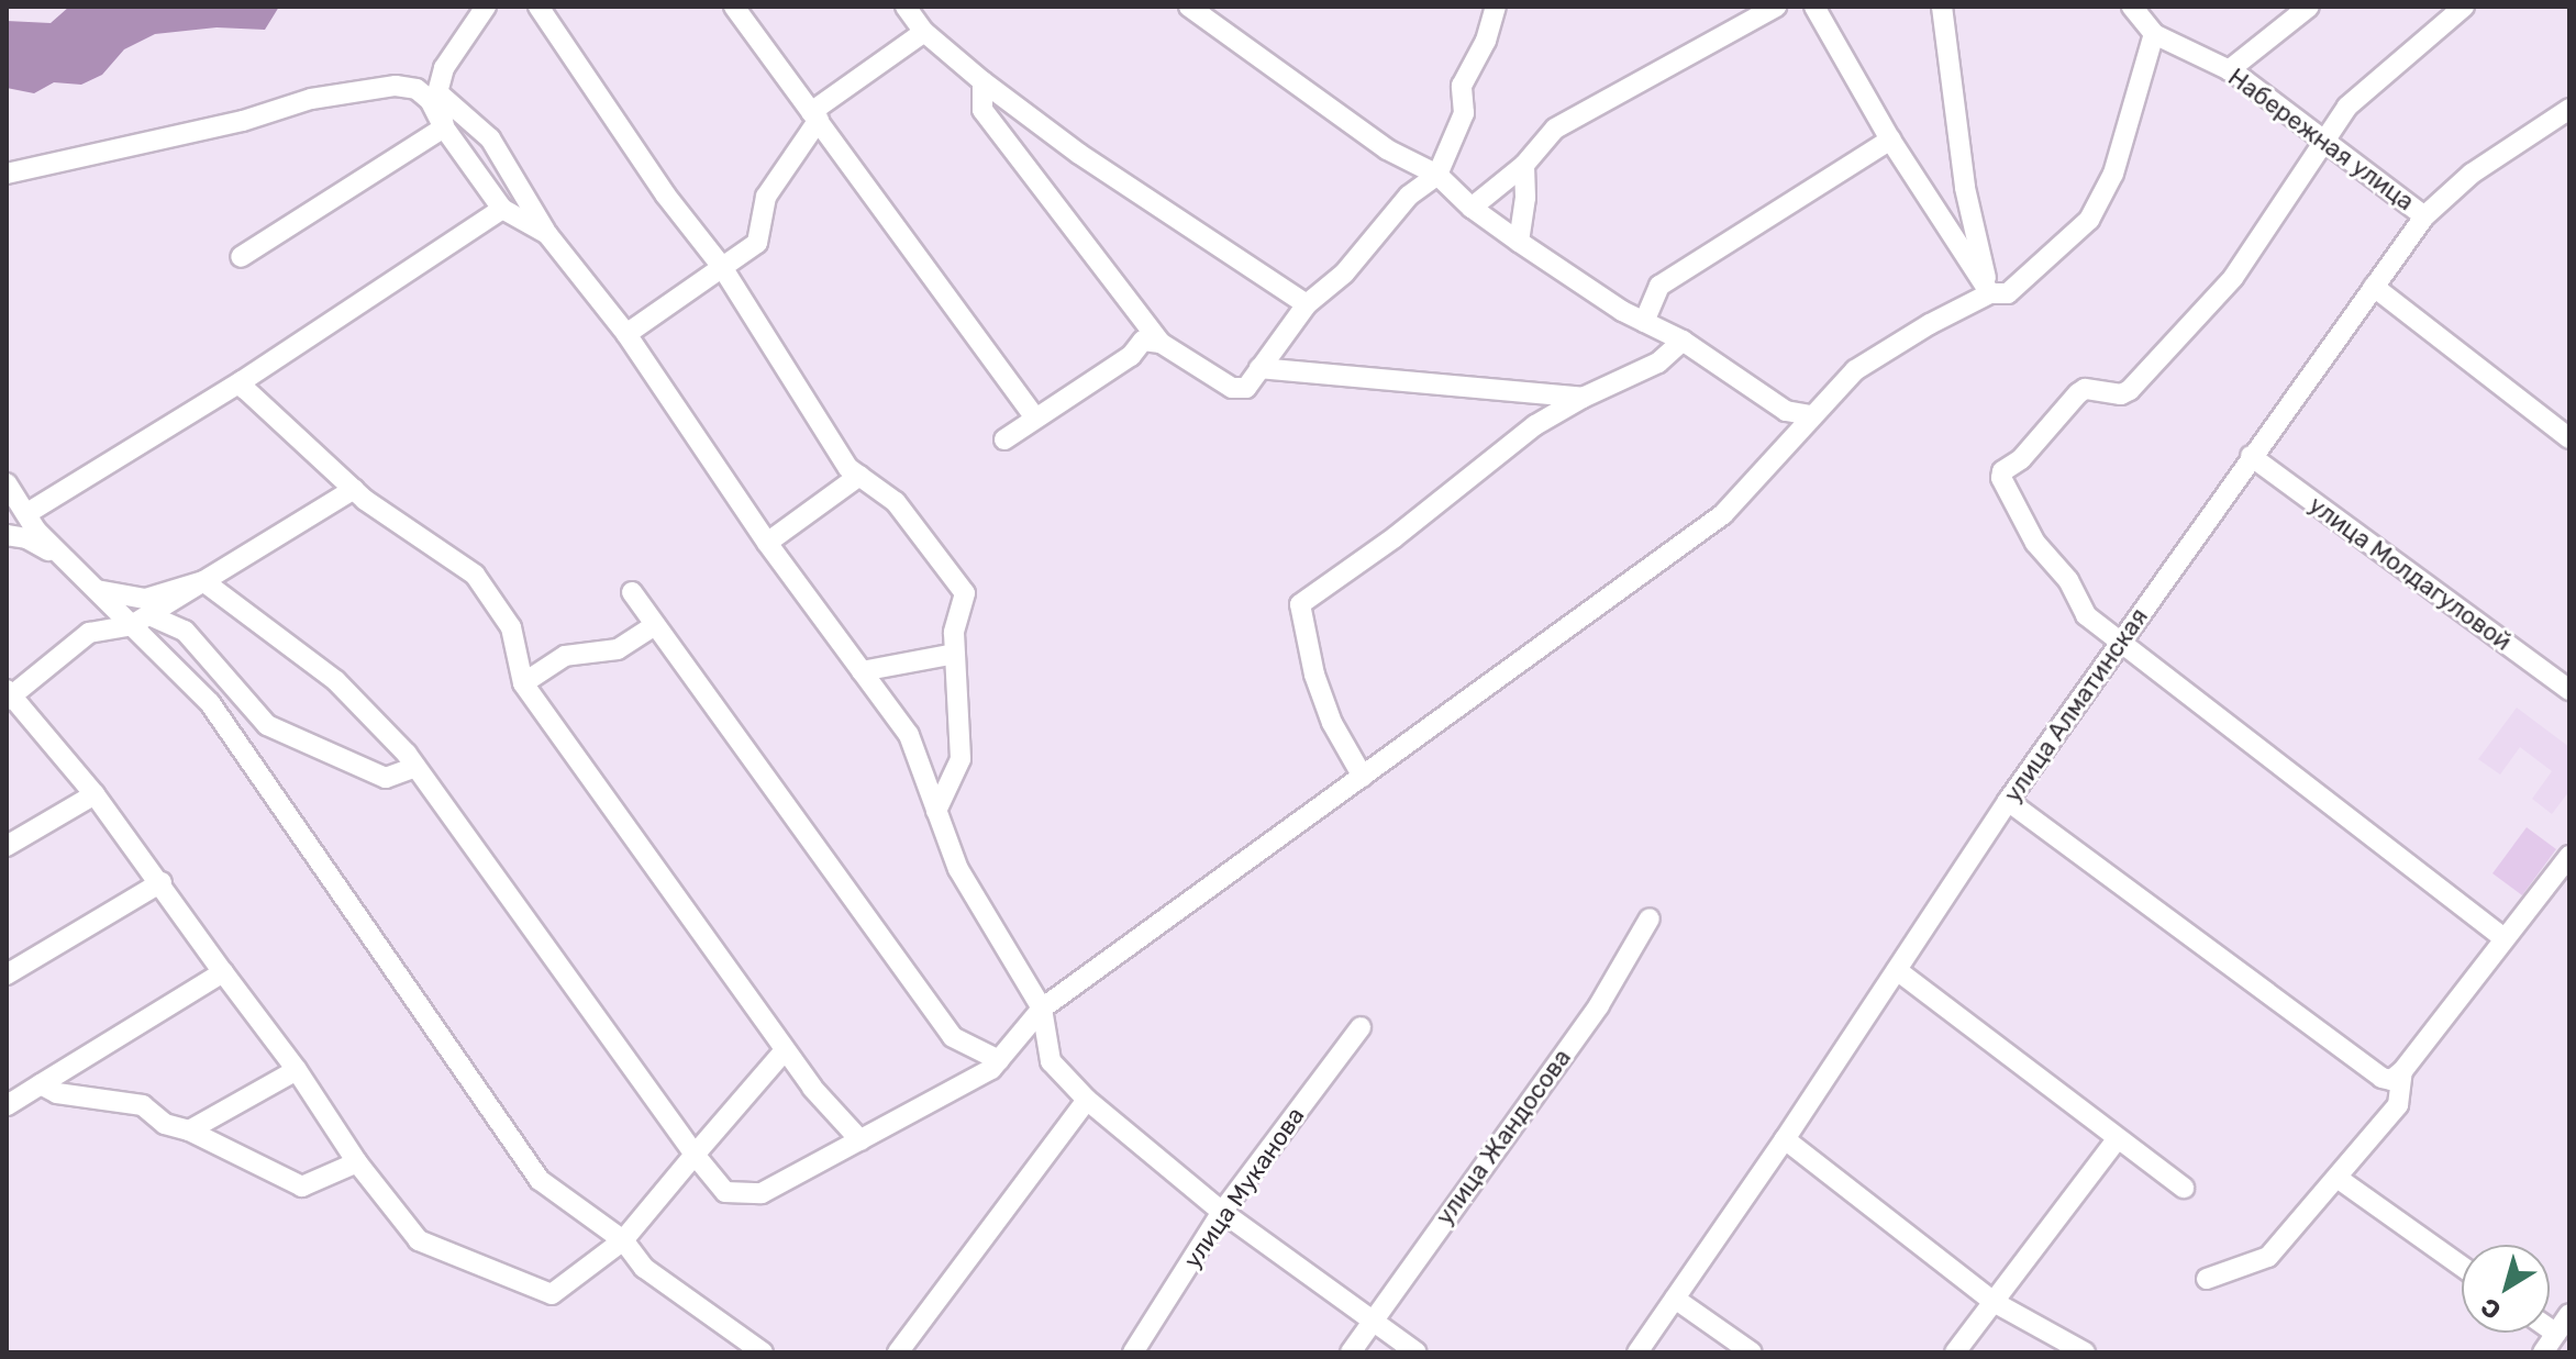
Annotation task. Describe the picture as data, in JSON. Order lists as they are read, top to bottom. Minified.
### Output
{"streets":{"street":["Набережная улица","улица Молдагуловой","улица Алматинская","улица Жандосова","улица Муканова"]},"crossings":[["Набережная улица","улица Алматинская"],["улица Молдагуловой","улица Алматинская"]],"north":"bottom left"}
